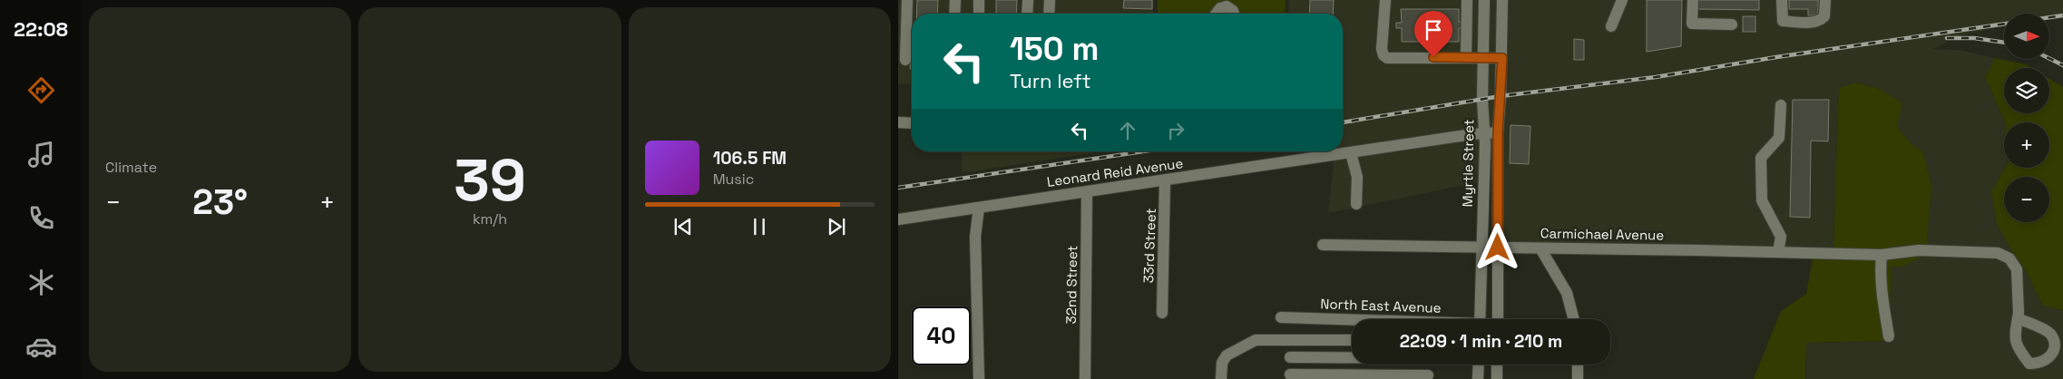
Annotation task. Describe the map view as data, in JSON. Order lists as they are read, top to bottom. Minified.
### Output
{"streets":{"street":["Myrtle Street","Leonard Reid Avenue","Carmichael Avenue","33rd Street","32nd Street","North East Avenue"]},"crossings":[["Myrtle Street","Leonard Reid Avenue"],["Myrtle Street","Carmichael Avenue"],["Leonard Reid Avenue","33rd Street"],["Leonard Reid Avenue","32nd Street"]],"north":"right","page":{"tabs":"22:08","tile":["Climate",["39","km/h"]],"map_buttons":["+","−"],"turn":["150 m","Turn left"],"song":["106.5 FM","Music"],"heat":["−","23°","+"],"limit":"40","trip":"22:09 · 1 min · 210 m"}}
